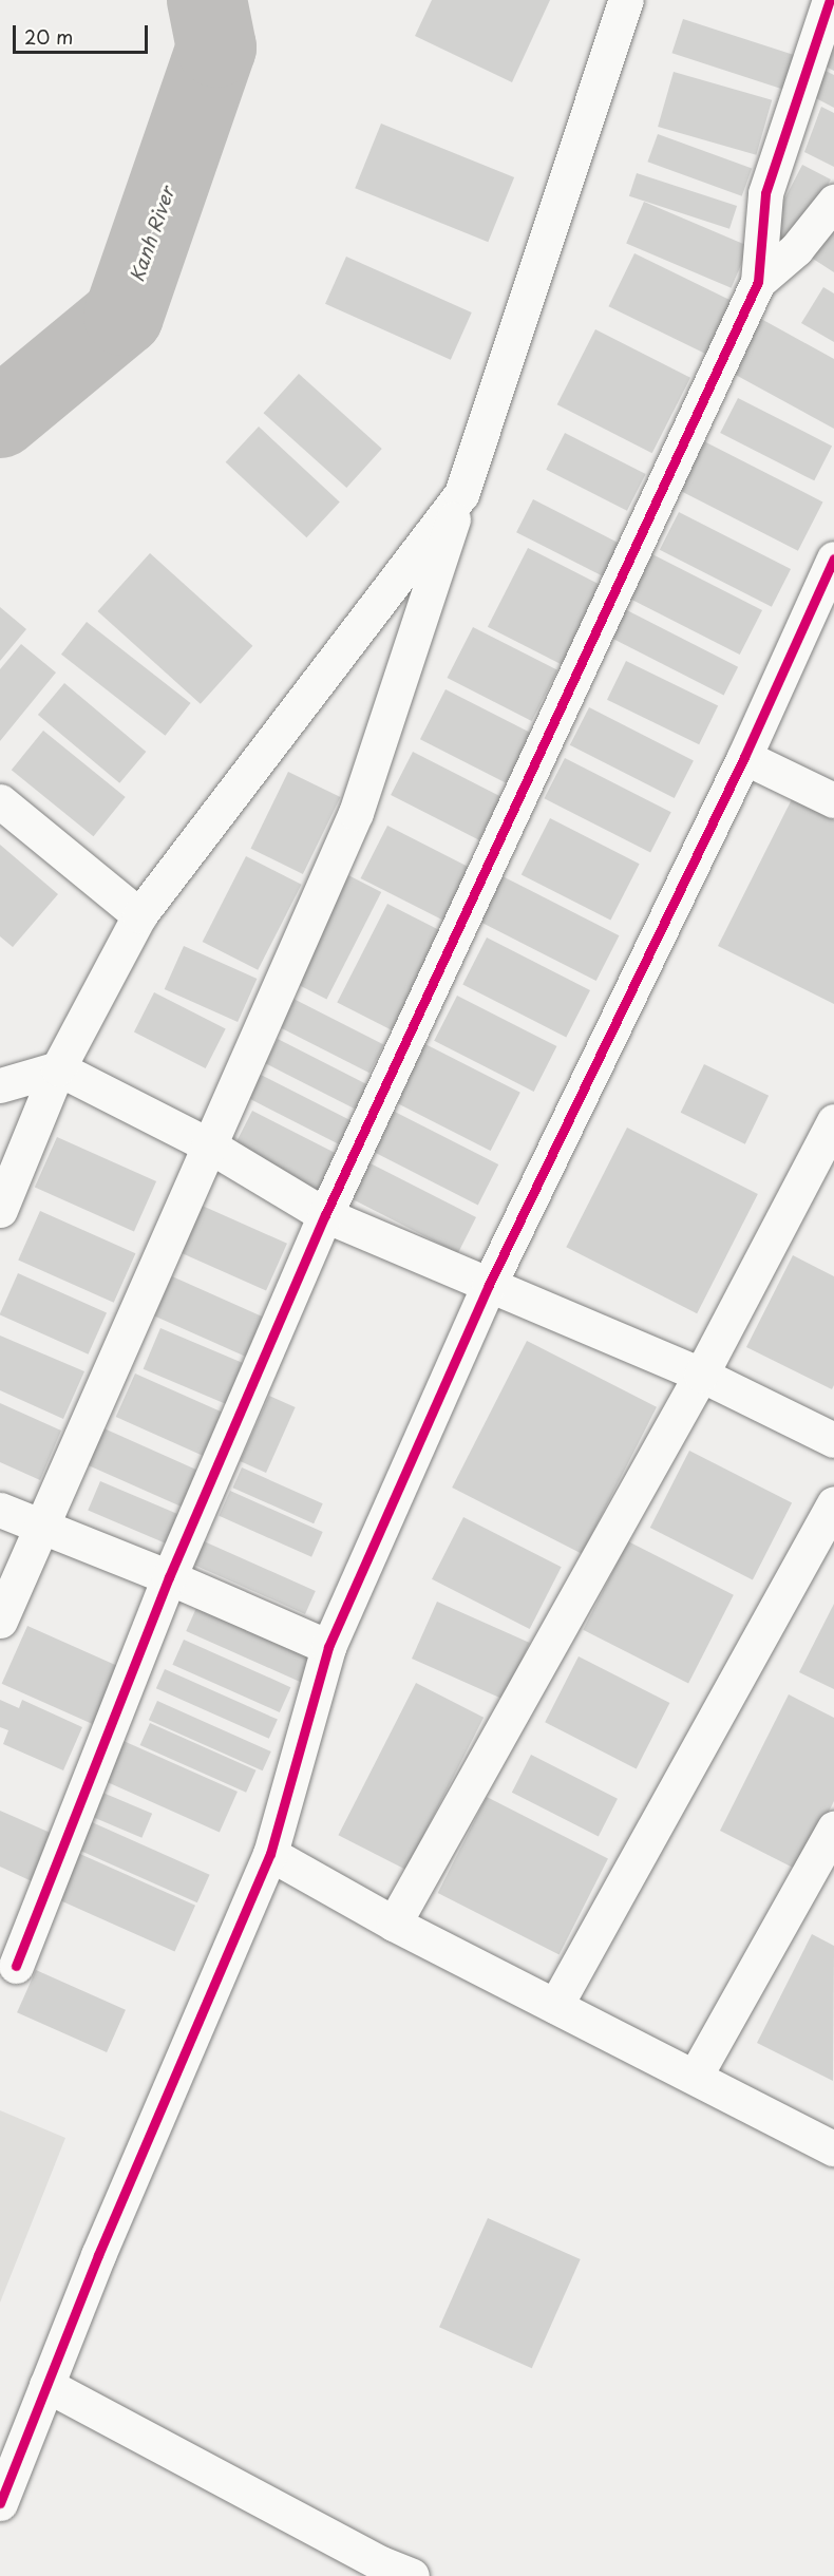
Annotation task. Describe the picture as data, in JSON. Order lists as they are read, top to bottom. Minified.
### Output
{"water":["Kanh River"],"scale_bar":"20 m"}
